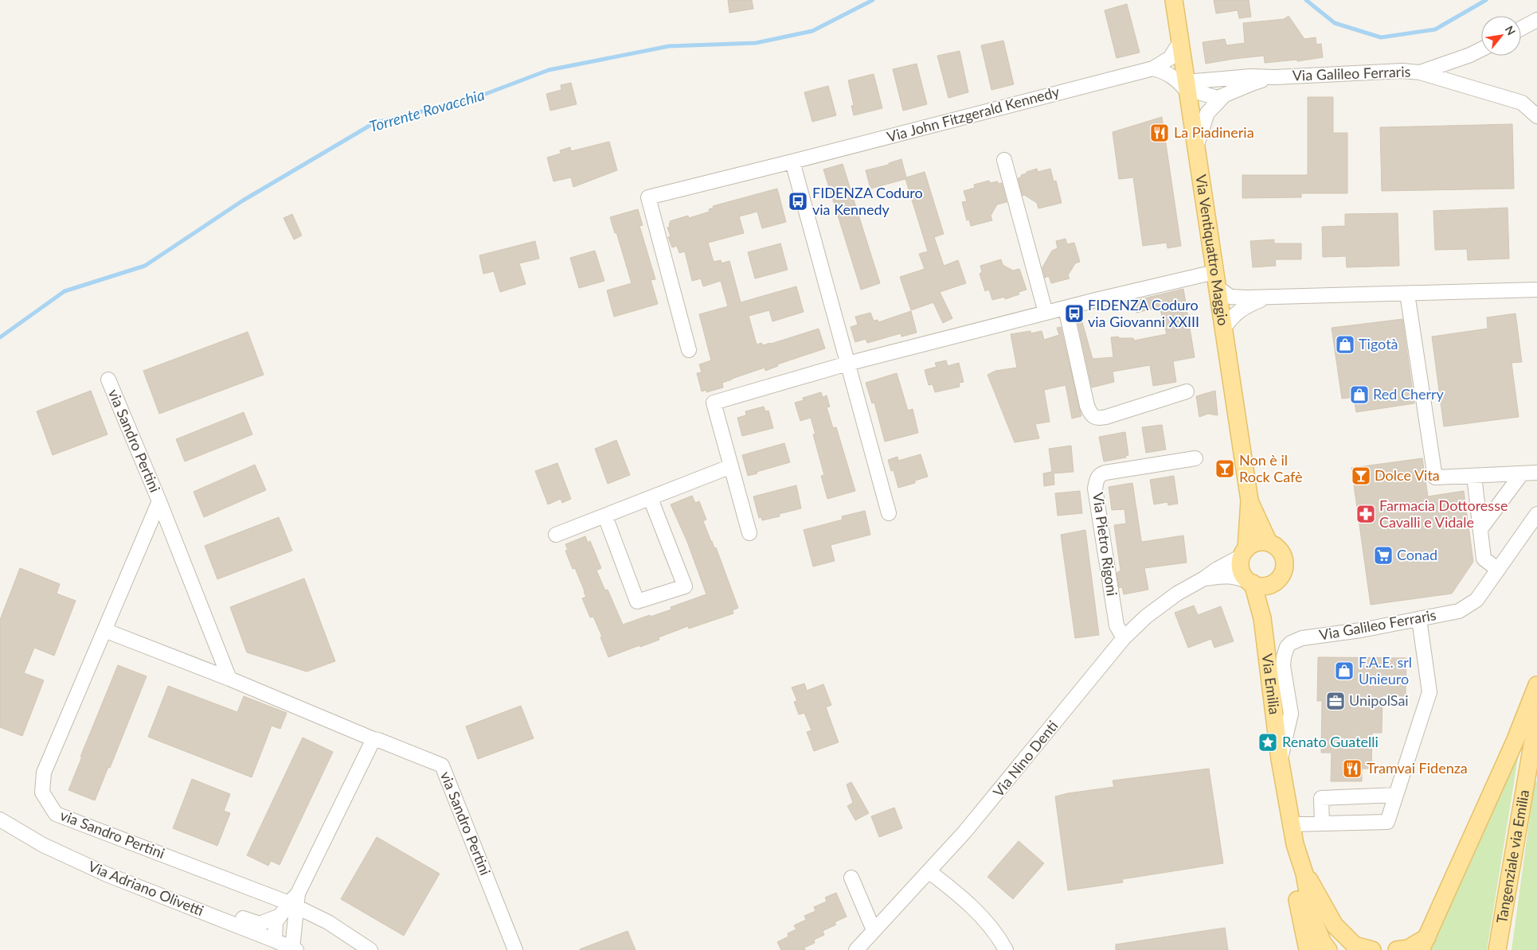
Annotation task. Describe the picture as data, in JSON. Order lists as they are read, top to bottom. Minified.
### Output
{"streets":{"main road":["Via Ventiquattro Maggio","Via Emilia","Tangenziale via Emilia"],"street":["Via Galileo Ferraris","Via John Fitzgerald Kennedy","via Sandro Pertini","Via Pietro Rigoni","Via Nino Denti","Via Adriano Olivetti"]},"crossings":[["Via Galileo Ferraris","Via Ventiquattro Maggio"],["Via Galileo Ferraris","Via Emilia"],["Via John Fitzgerald Kennedy","Via Ventiquattro Maggio"],["Via Pietro Rigoni","Via Nino Denti"],["Via Emilia","Via Nino Denti"]],"water":["Torrente Rovacchia"],"places":{"restaurant":["La Piadineria","Tramvai Fidenza"],"bus stop":["FIDENZA Coduro via Kennedy","FIDENZA Coduro via Giovanni XXIII"],"shop":["Tigotà","Red Cherry","F.A.E. srl Unieuro"],"bar":["Non è il Rock Cafè","Dolce Vita"],"pharmacy":["Farmacia Dottoresse Cavalli e Vidale"],"supermarket":["Conad"],"office":["UnipolSai"],"place":["Renato Guatelli"]},"north":"top right"}
